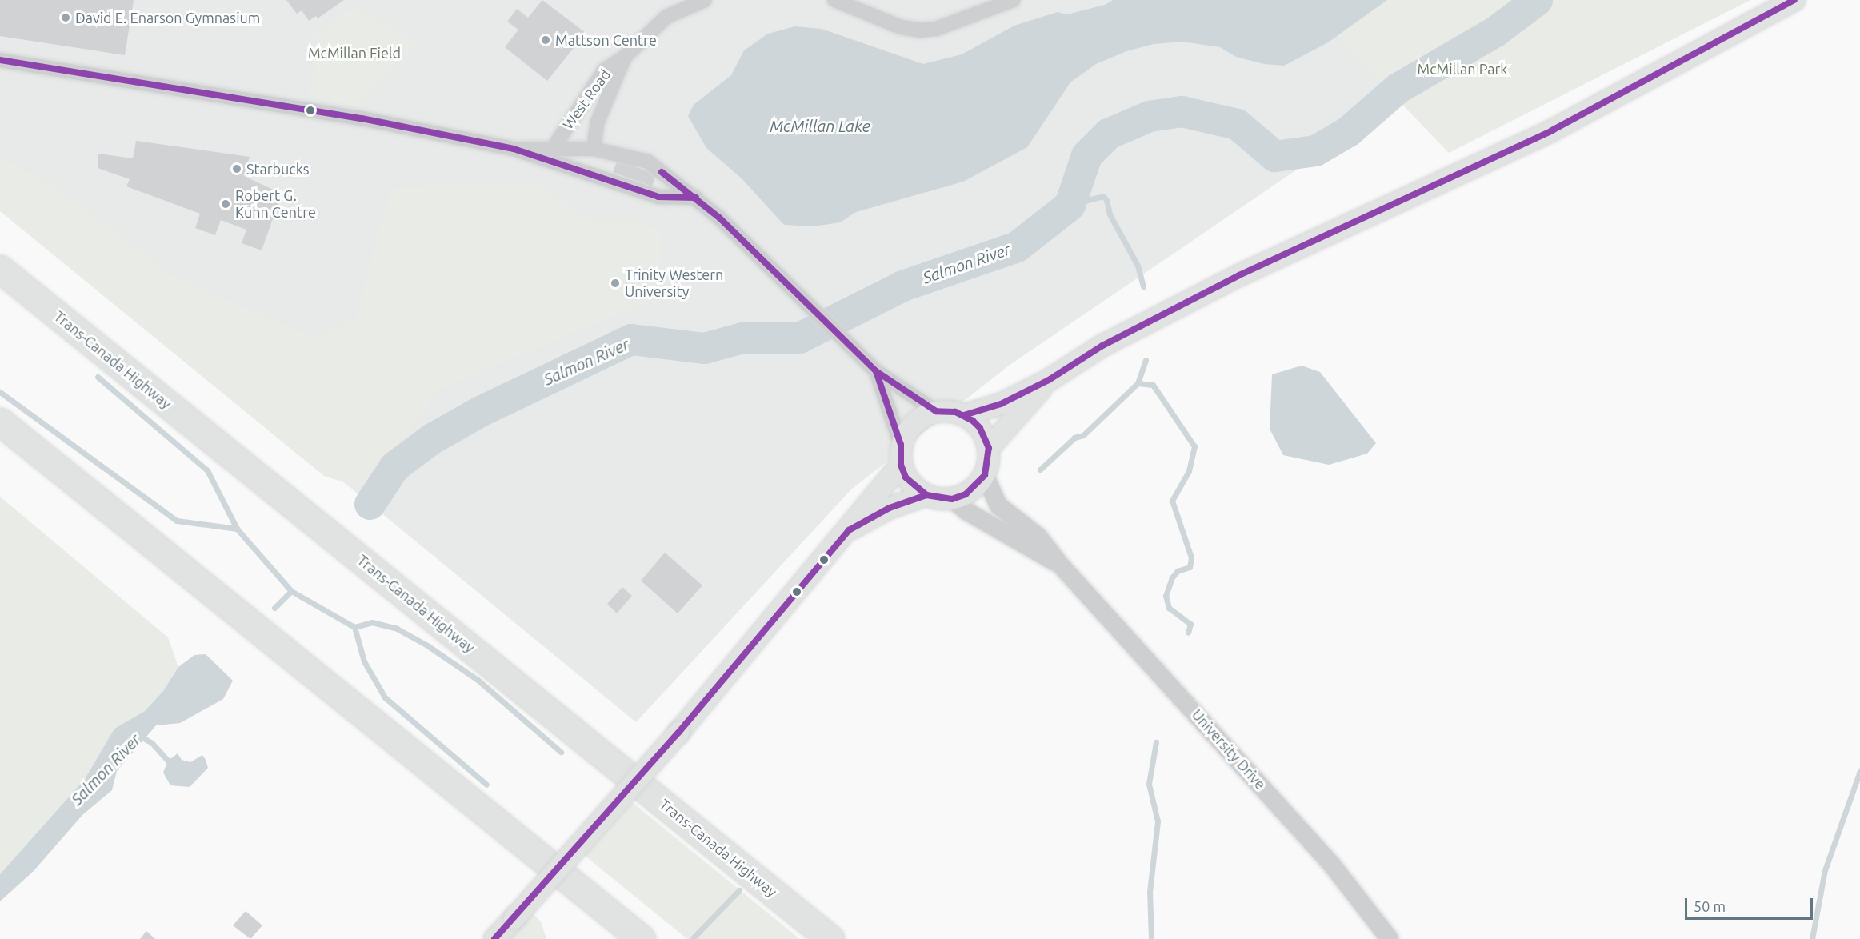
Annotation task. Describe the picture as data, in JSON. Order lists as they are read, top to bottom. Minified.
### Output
{"streets":{"highway":["Trans-Canada Highway"],"street":["West Road","University Drive"]},"water":["McMillan Lake","Salmon River"],"parks":["McMillan Field","McMillan Park"],"places":["David E. Enarson Gymnasium","Mattson Centre","Starbucks","Robert G. Kuhn Centre","Trinity Western University"],"scale_bar":"50 m"}
